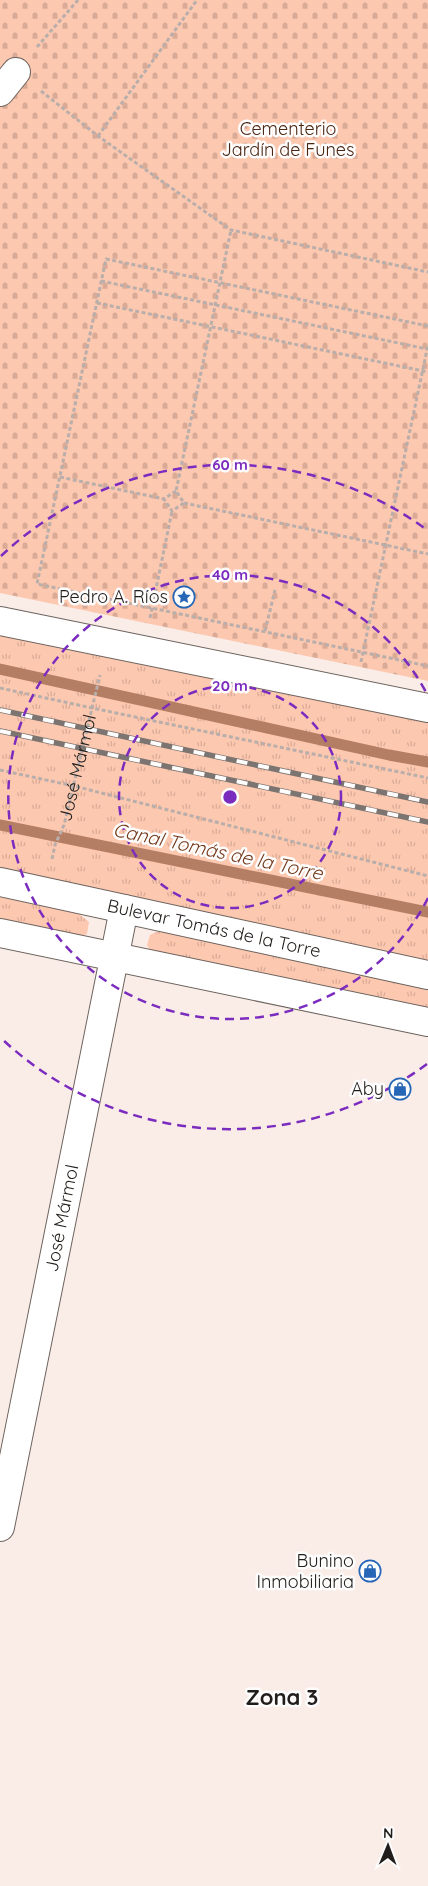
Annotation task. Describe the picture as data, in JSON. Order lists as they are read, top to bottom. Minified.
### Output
{"streets":{"street":["José Mármol","Bulevar Tomás de la Torre"]},"crossings":[["José Mármol","Bulevar Tomás de la Torre"]],"districts":["Zona 3"],"water":["Canal Tomás de la Torre"],"parks":["Cementerio Jardín de Funes"],"places":{"place":["Pedro A. Ríos"],"shop":["Aby","Bunino Inmobiliaria"]},"north":"top","rings":["60 m","40 m","20 m"]}
